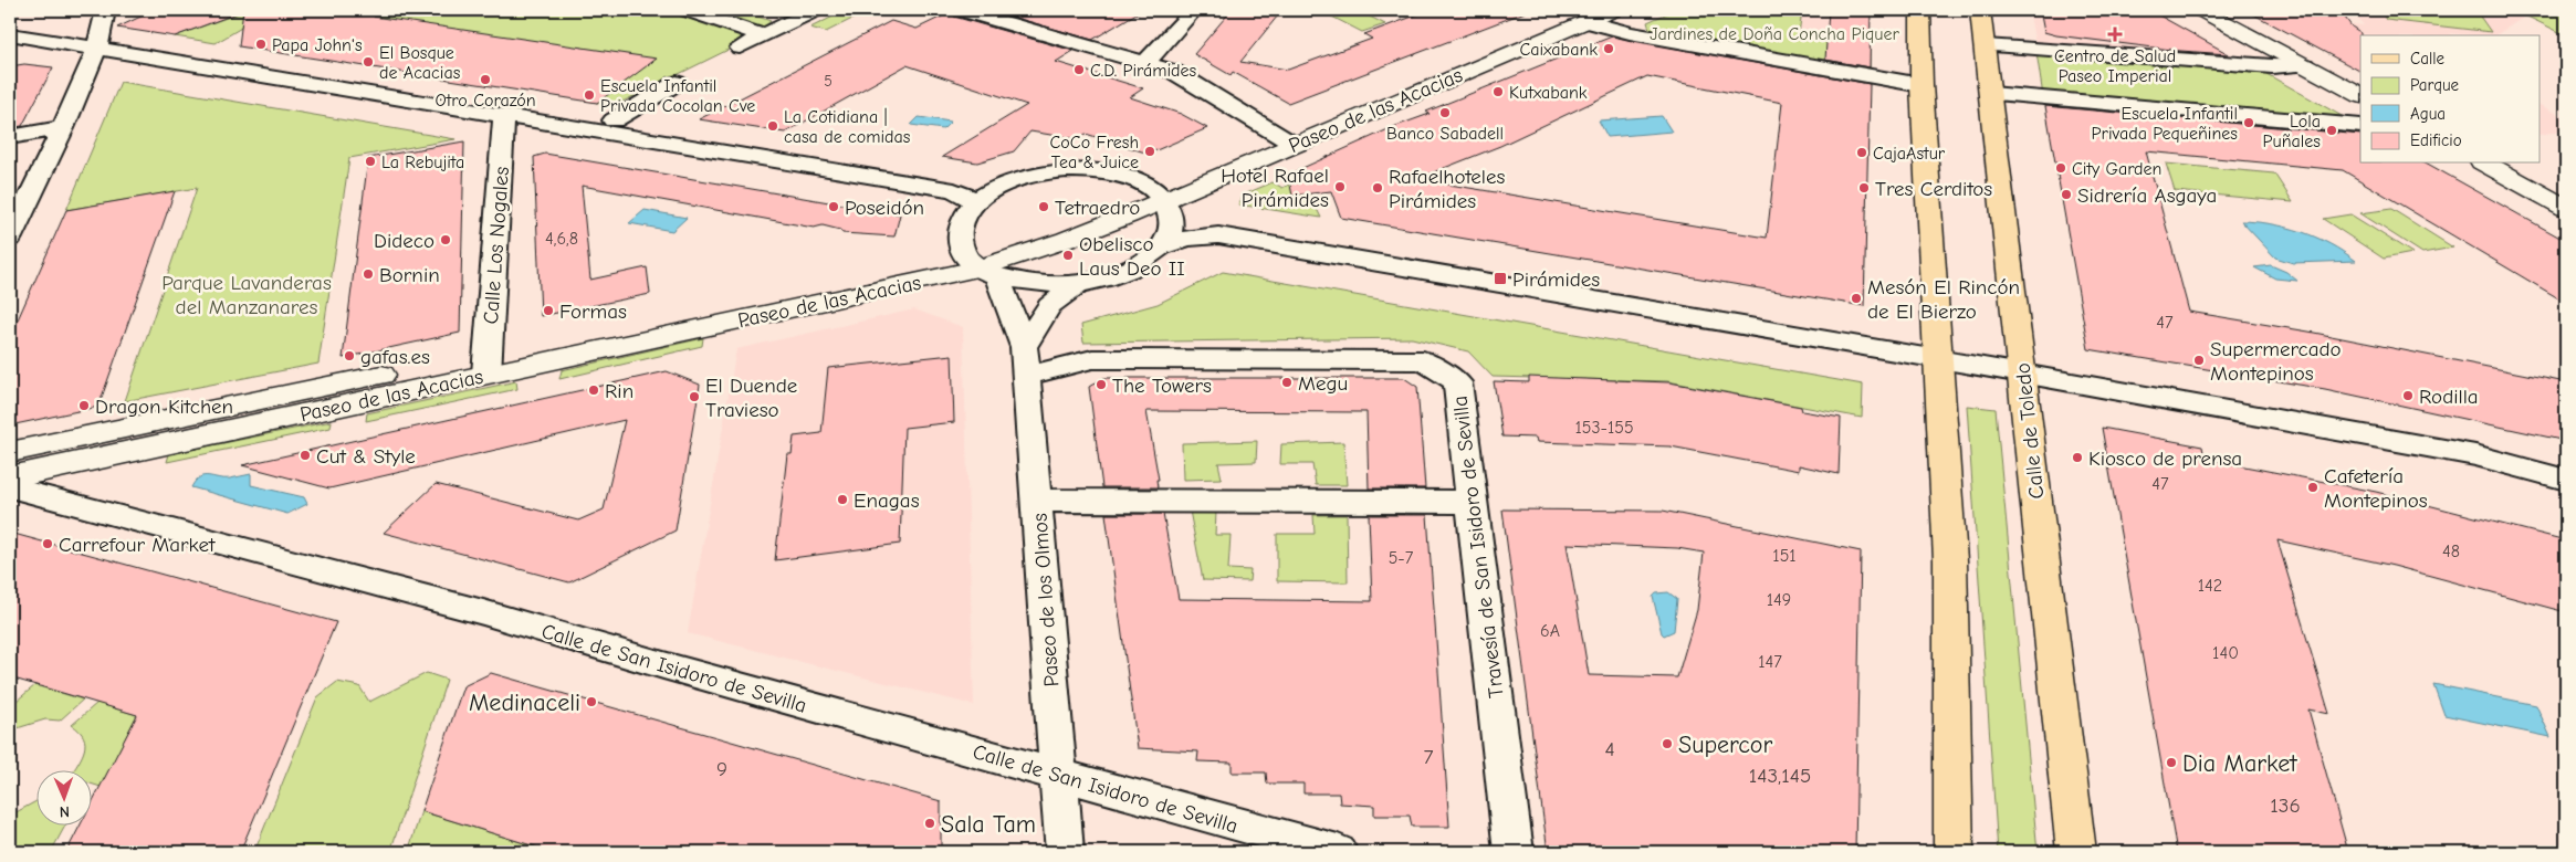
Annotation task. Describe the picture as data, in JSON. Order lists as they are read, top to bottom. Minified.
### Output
{"streets":{"main road":["Paseo de las Acacias","Calle de Toledo"],"street":["Calle Los Nogales","Travesía de San Isidoro de Sevilla","Paseo de los Olmos","Calle de San Isidoro de Sevilla"]},"crossings":[["Paseo de las Acacias","Calle Los Nogales"],["Paseo de las Acacias","Paseo de los Olmos"],["Travesía de San Isidoro de Sevilla","Paseo de los Olmos"],["Paseo de los Olmos","Calle de San Isidoro de Sevilla"]],"parks":["Jardines de Doña Concha Piquer","Parque Lavanderas del Manzanares"],"places":{"health":["Centro de Salud Paseo Imperial"],"other":["Papa John's","Caixabank","El Bosque de Acacias","C.D. Pirámides","Otro Corazón","Kutxabank","Escuela Infantil Privada Cocolan Cve","Banco Sabadell","Escuela Infantil Privada Pequeñines","La Cotidiana | casa de comidas","Lola Puñales","CoCo Fresh Tea & Juice","CajaAstur","La Rebujita","City Garden","Hotel Rafael Pirámides","Rafaelhoteles Pirámides","Tres Cerditos","Sidrería Asgaya","Poseidón","Tetraedro","Dideco","Obelisco Laus Deo II","Bornin","Mesón El Rincón de El Bierzo","Formas","gafas.es","Supermercado Montepinos","Megu","The Towers","Rin","Rodilla","El Duende Travieso","Dragon Kitchen","Cut & Style","Kiosco de prensa","Cafetería Montepinos","Enagas","Carrefour Market","Medinaceli","Supercor","Dia Market","Sala Tam"],"transit":["Pirámides"]},"house_numbers":["5","4,6,8","47","153-155","47","48","151","5-7","142","149","6A","140","147","4","7","9","143,145","136"],"legend":["Calle","Parque","Agua","Edificio"],"north":"bottom"}
